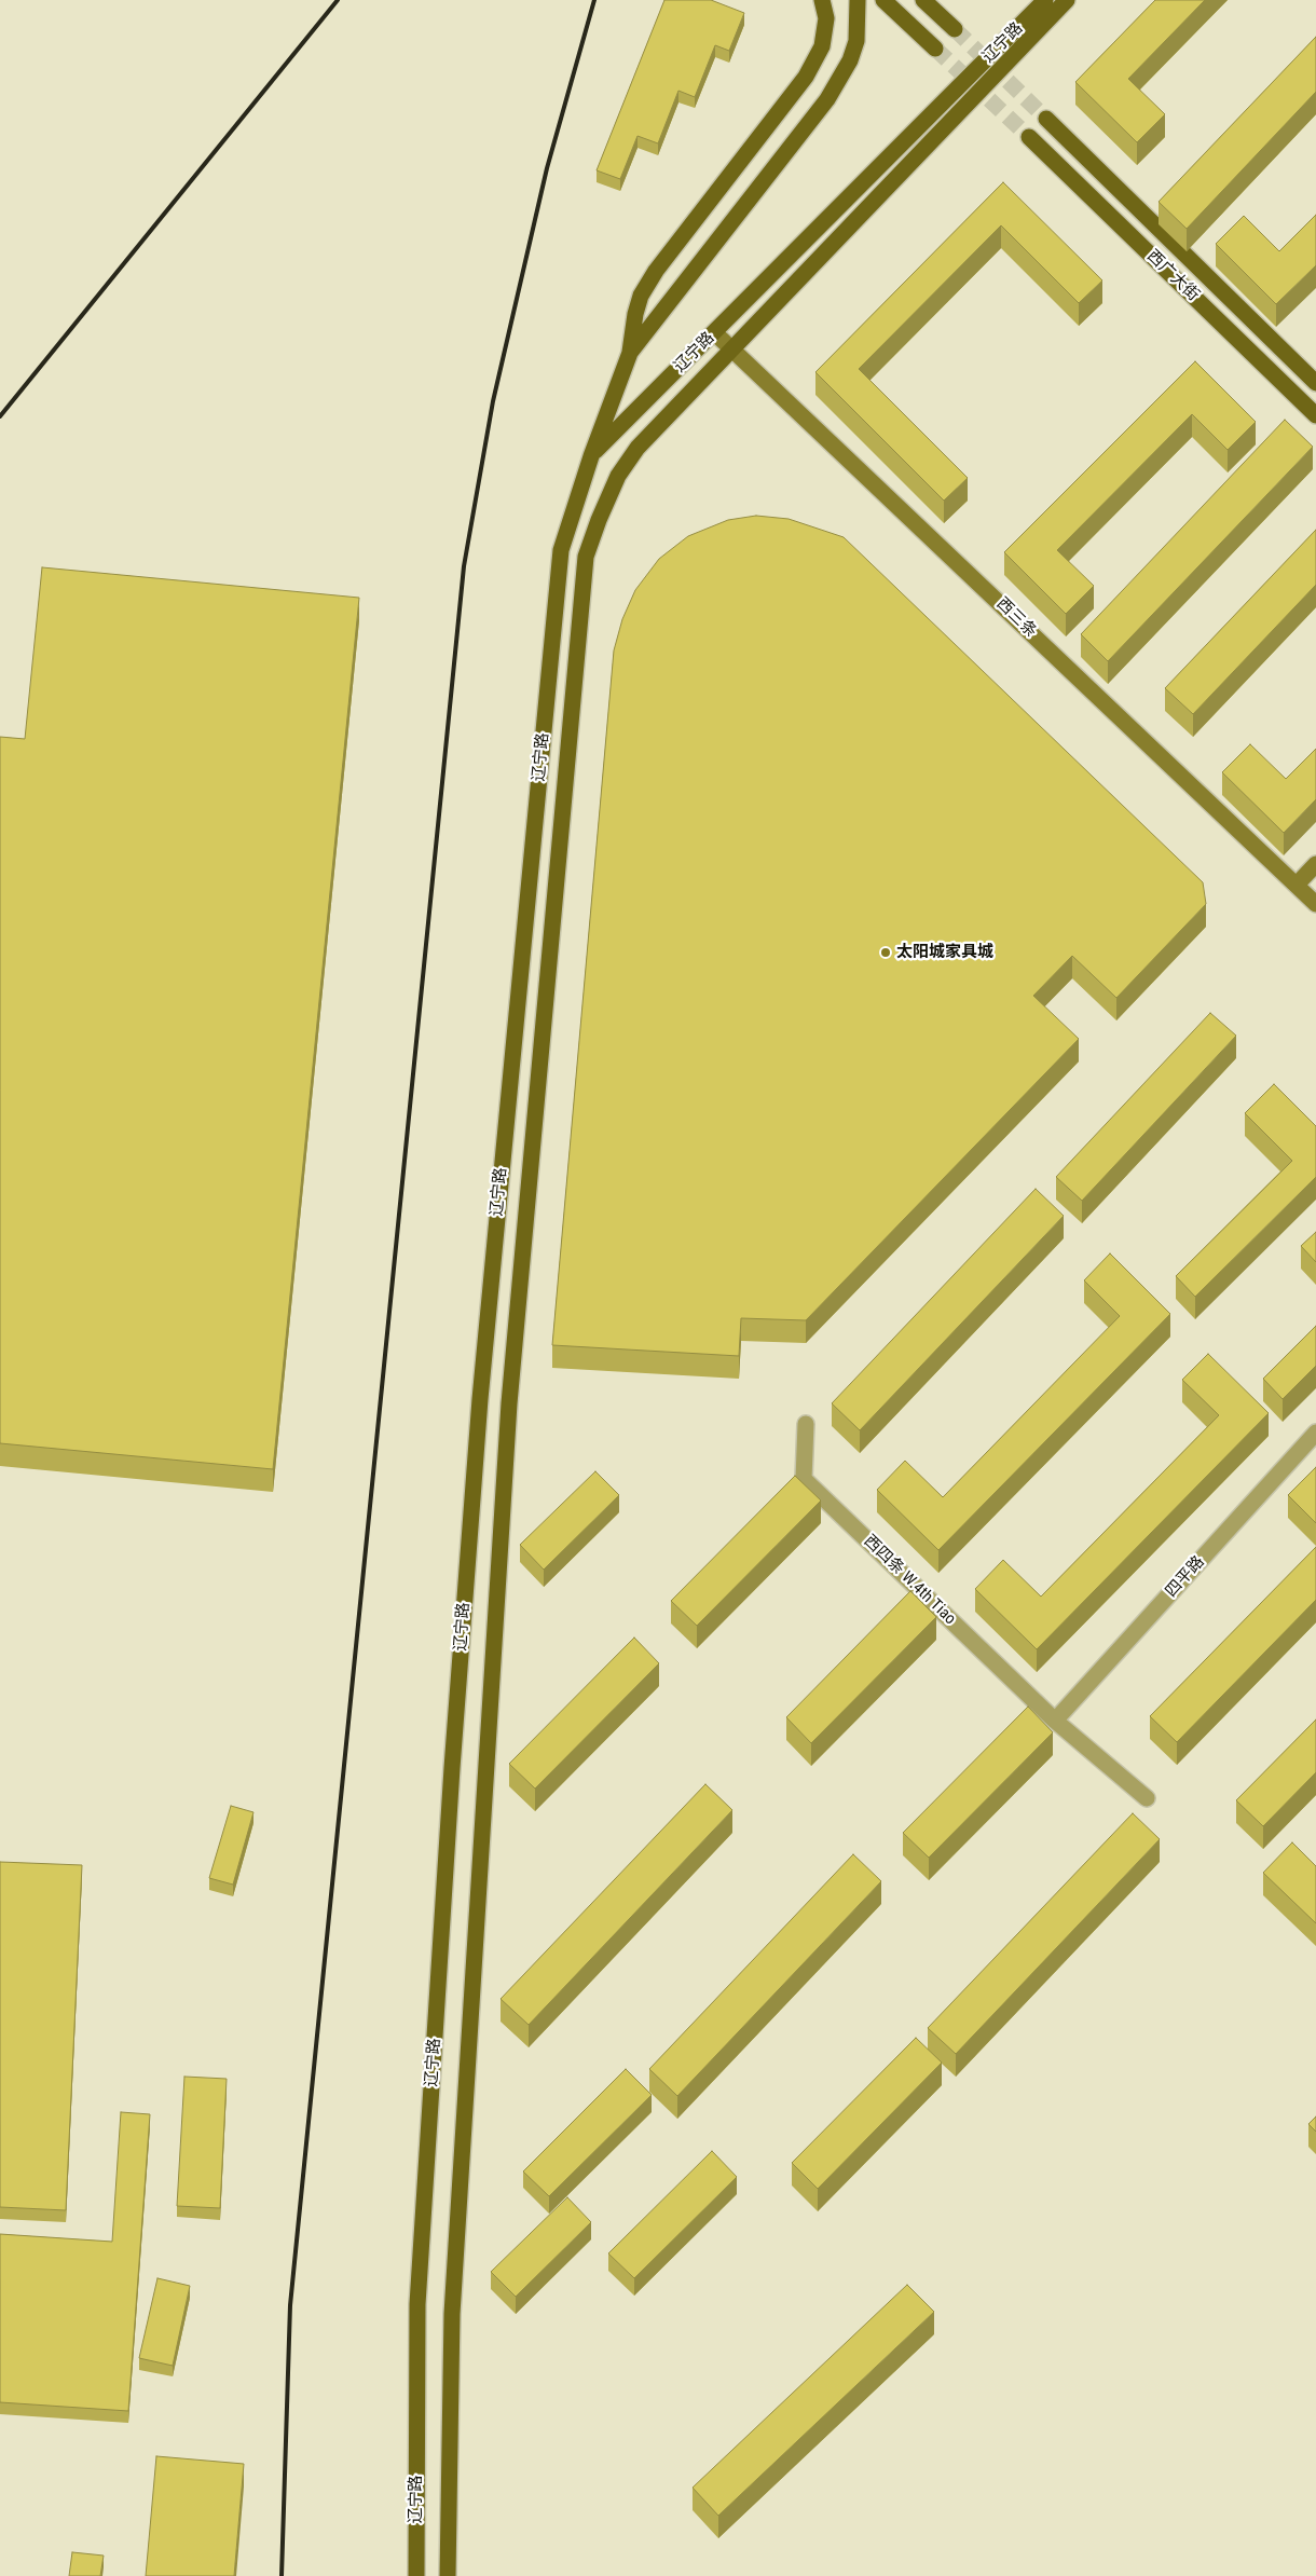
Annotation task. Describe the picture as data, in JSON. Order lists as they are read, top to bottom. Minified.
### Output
{"streets":{"main road":["辽宁路","西广大街"],"street":["西三条","四平路","西四条 W.4th Tiao"]},"crossings":[["辽宁路","西三条"],["四平路","西四条 W.4th Tiao"]],"places":["太阳城家具城"]}
